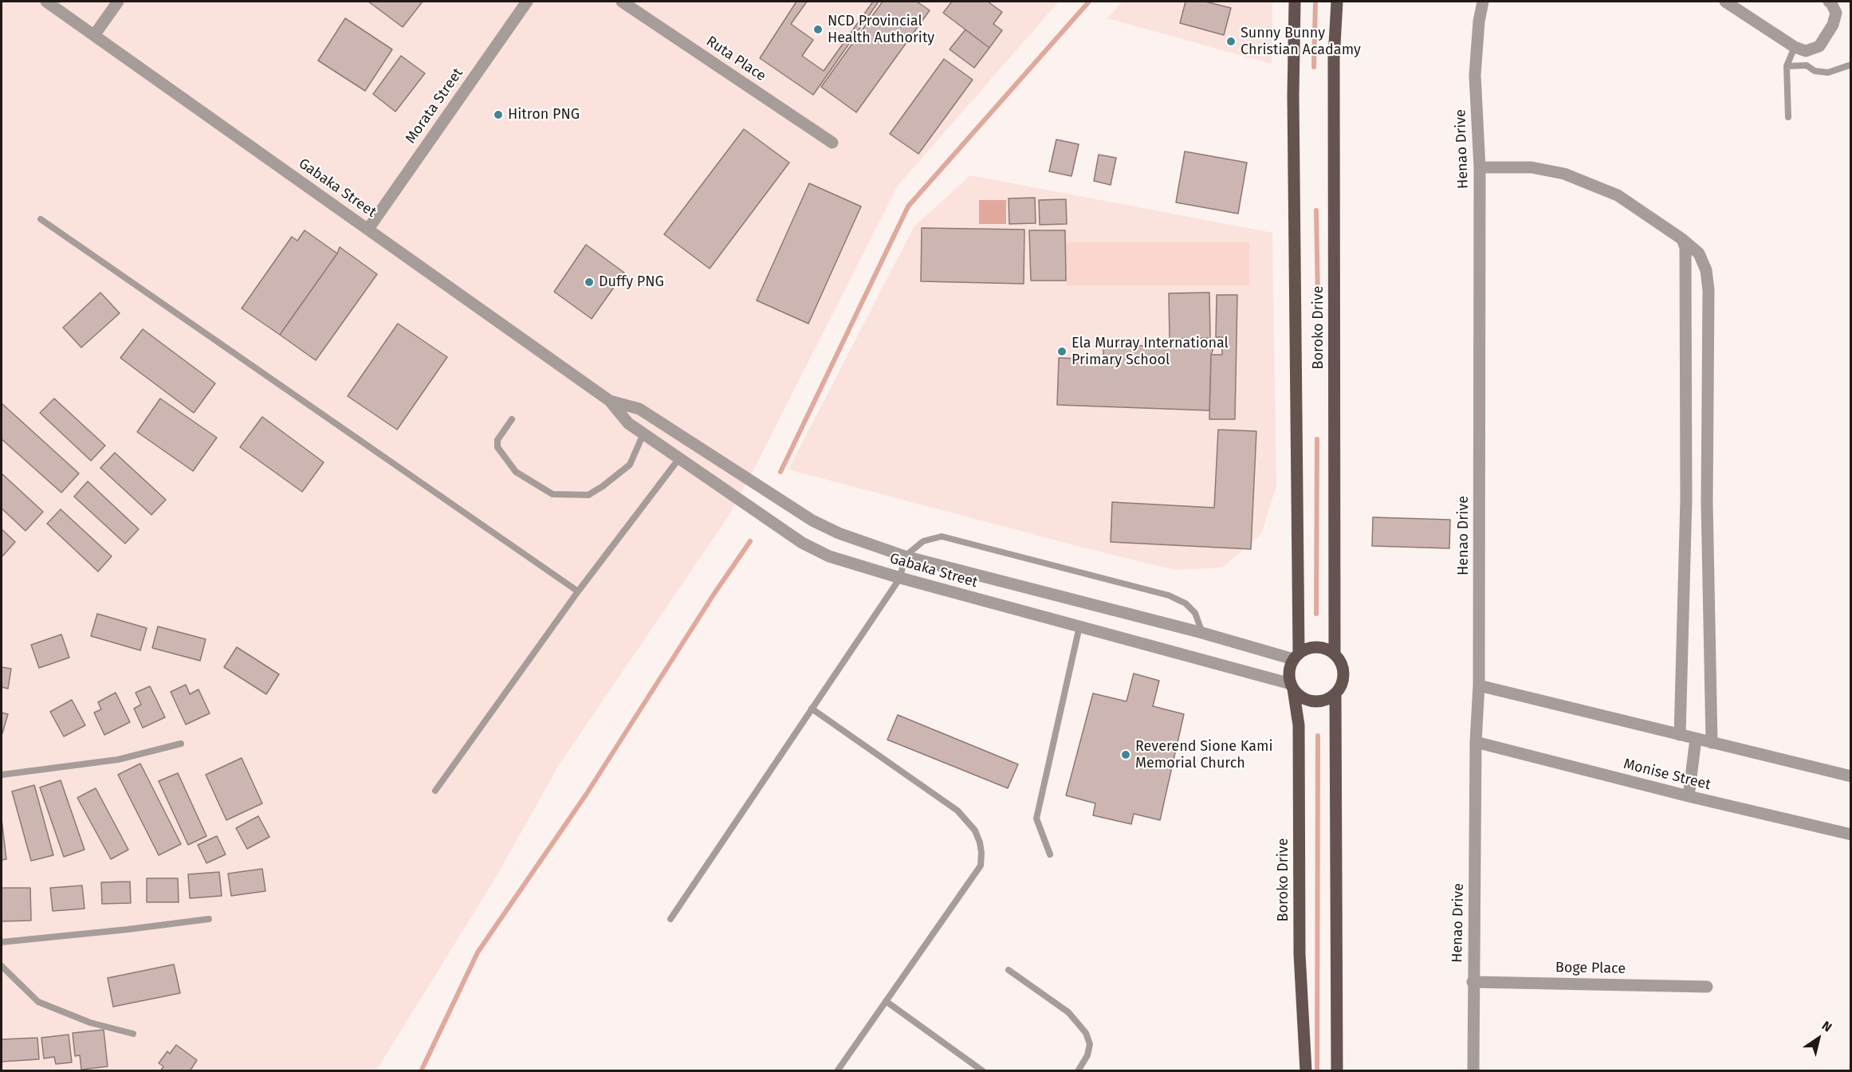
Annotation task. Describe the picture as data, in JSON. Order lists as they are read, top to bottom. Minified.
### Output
{"streets":{"main road":["Boroko Drive"],"street":["Ruta Place","Morata Street","Henao Drive","Gabaka Street","Monise Street","Boge Place"]},"crossings":[["Morata Street","Gabaka Street"],["Henao Drive","Monise Street"],["Henao Drive","Boge Place"],["Gabaka Street","Boroko Drive"]],"places":["NCD Provincial Health Authority","Sunny Bunny Christian Acadamy","Hitron PNG","Duffy PNG","Ela Murray International Primary School","Reverend Sione Kami Memorial Church"],"north":"top right"}
